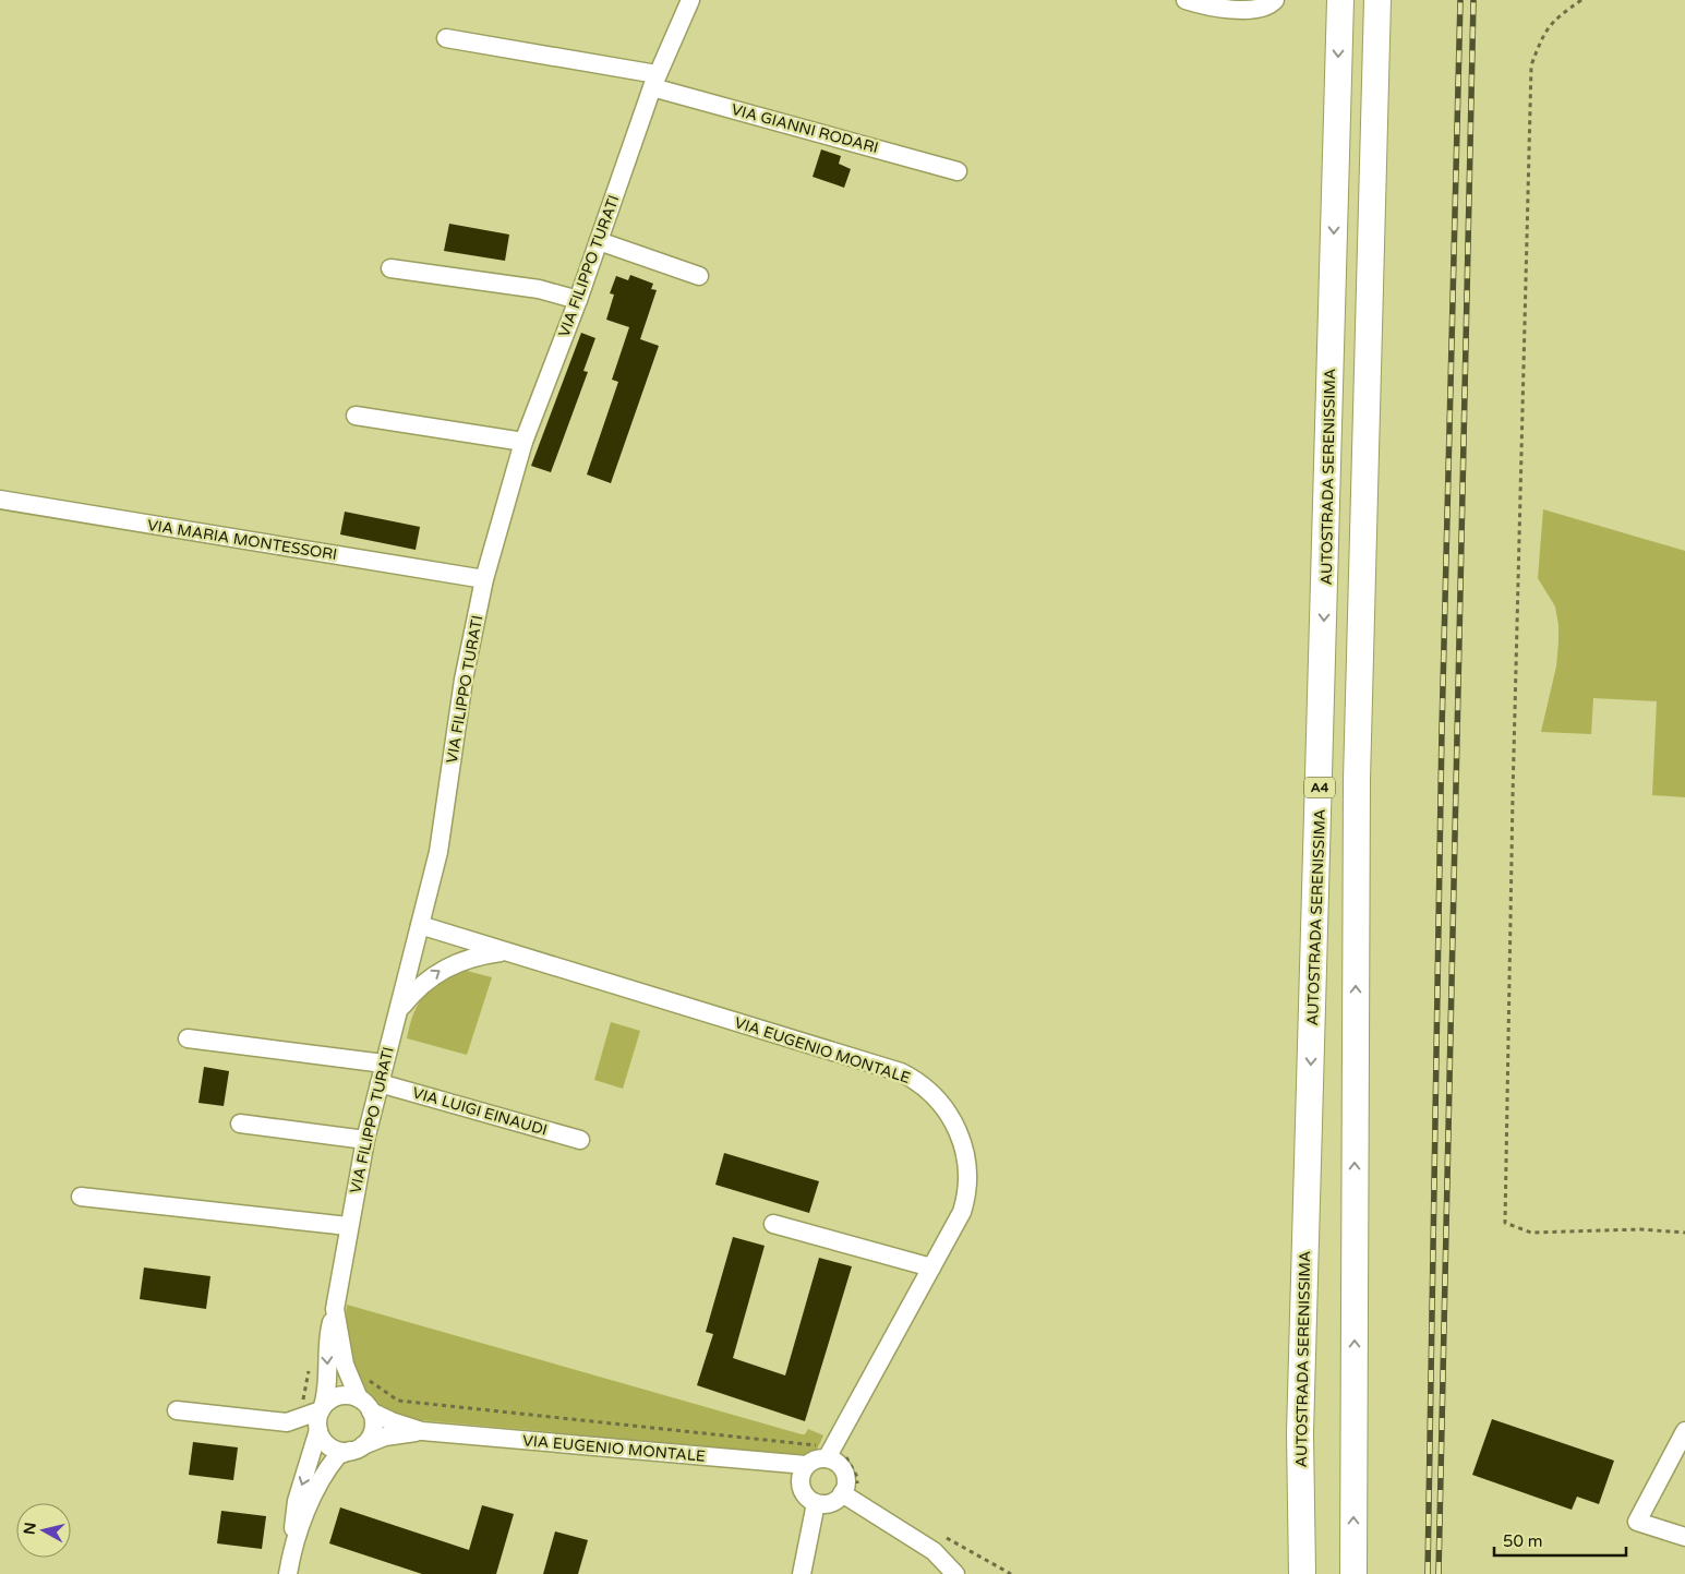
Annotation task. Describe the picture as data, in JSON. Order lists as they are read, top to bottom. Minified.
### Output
{"streets":{"highway":["AUTOSTRADA SERENISSIMA","A4"],"street":["VIA GIANNI RODARI","VIA FILIPPO TURATI","VIA MARIA MONTESSORI","VIA EUGENIO MONTALE","VIA LUIGI EINAUDI"]},"crossings":[["VIA GIANNI RODARI","VIA FILIPPO TURATI"],["VIA FILIPPO TURATI","VIA MARIA MONTESSORI"],["VIA FILIPPO TURATI","VIA EUGENIO MONTALE"],["VIA FILIPPO TURATI","VIA LUIGI EINAUDI"]],"scale_bar":"50 m","north":"left"}
